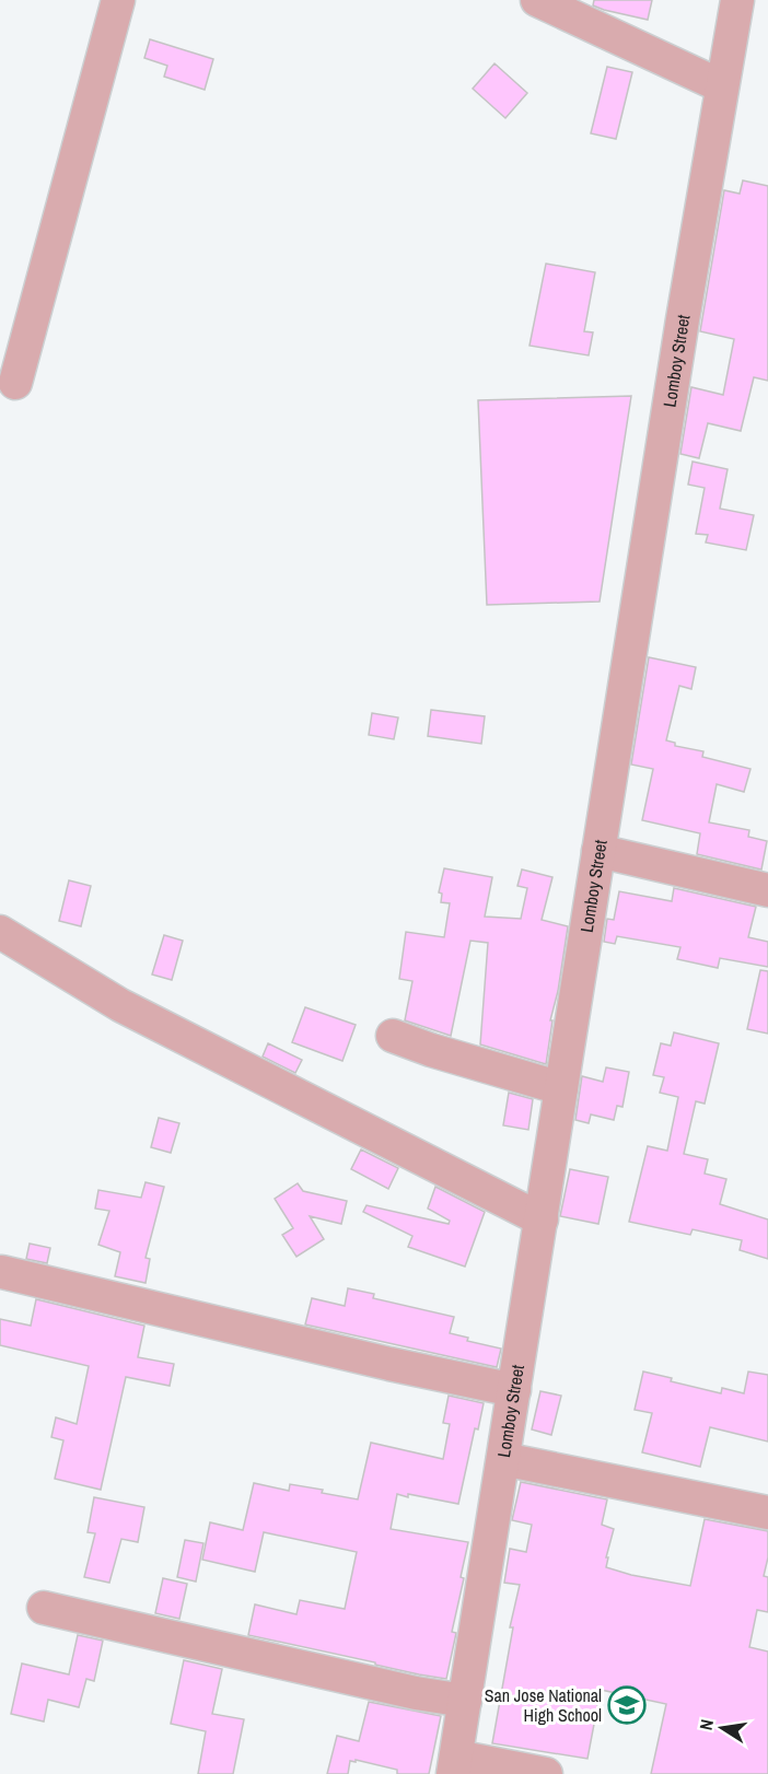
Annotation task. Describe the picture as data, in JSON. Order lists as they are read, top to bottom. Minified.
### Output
{"streets":{"street":["Lomboy Street"]},"places":{"school or university":["San Jose National High School"]},"north":"left"}
